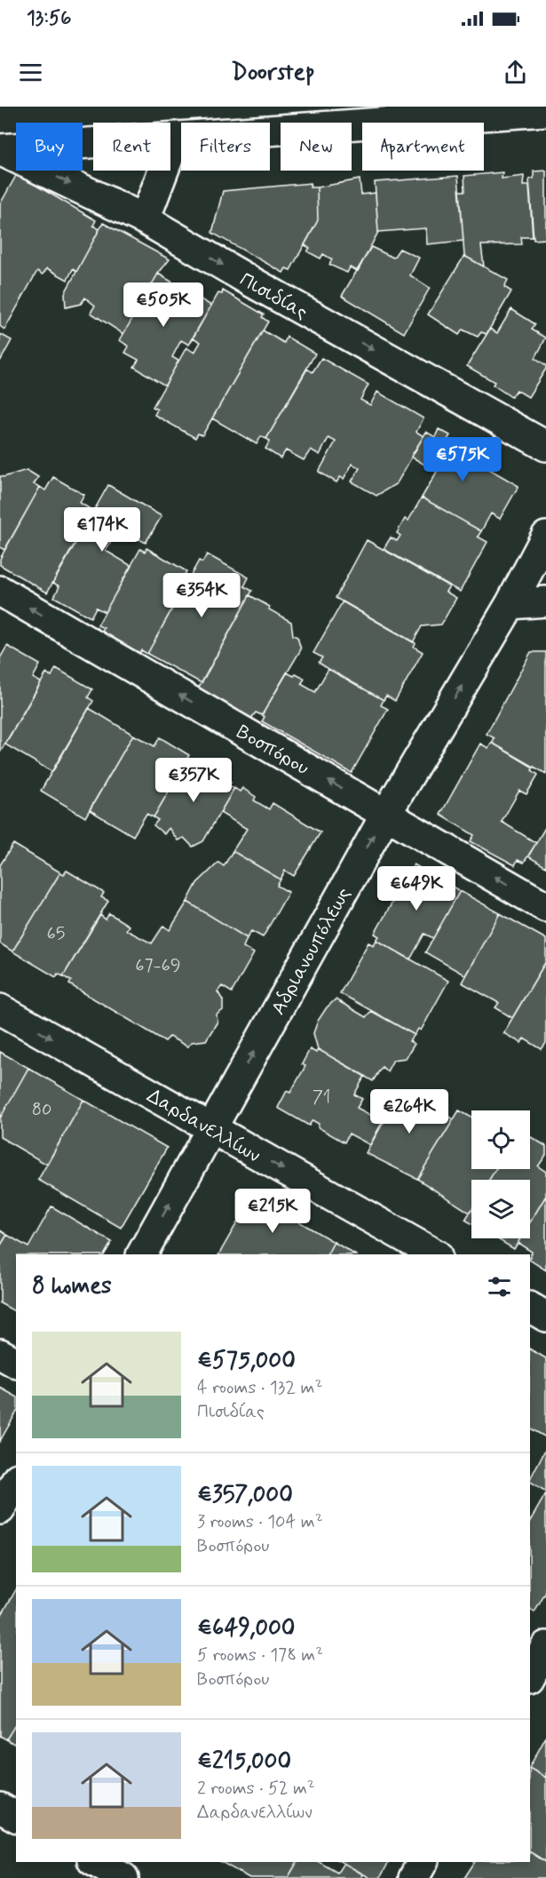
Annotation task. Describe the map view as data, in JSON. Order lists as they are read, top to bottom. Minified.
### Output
{"streets":{"street":["Πισιδίας","Βοσπόρου","Αδριανουπόλεως","Δαρδανελλίων"]},"crossings":[["Βοσπόρου","Αδριανουπόλεως"],["Αδριανουπόλεως","Δαρδανελλίων"]],"one_way":["Πισιδίας","Βοσπόρου","Αδριανουπόλεως","Δαρδανελλίων"],"house_numbers":["65","67-69","71","80"],"page":{"status":"13:56","header":"Doorstep","chip":["Buy","Rent","Filters","New","Apartment"],"price":["€505K","€575K","€174K","€354K","€357K","€649K","€264K","€215K"],"heading":"8 homes","list":[{"name":"€575,000","note":"4 rooms · 132 m² · Πισιδίας"},{"name":"€357,000","note":"3 rooms · 104 m² · Βοσπόρου"},{"name":"€649,000","note":"5 rooms · 178 m² · Βοσπόρου"},{"name":"€215,000","note":"2 rooms · 52 m² · Δαρδανελλίων"}]}}
